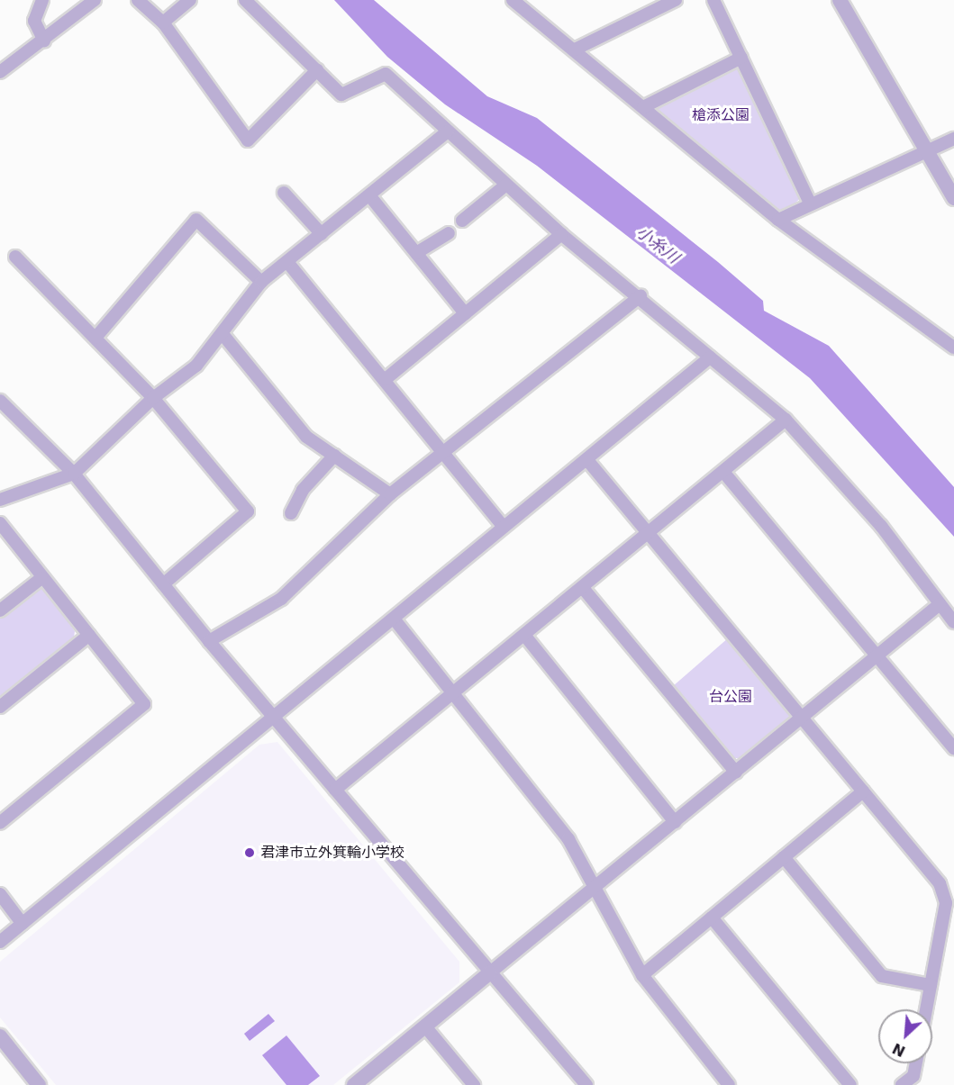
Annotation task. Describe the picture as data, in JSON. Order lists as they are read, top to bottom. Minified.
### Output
{"water":["小糸川"],"parks":["槍添公園","台公園"],"places":["君津市立外箕輪小学校"],"north":"bottom left"}
